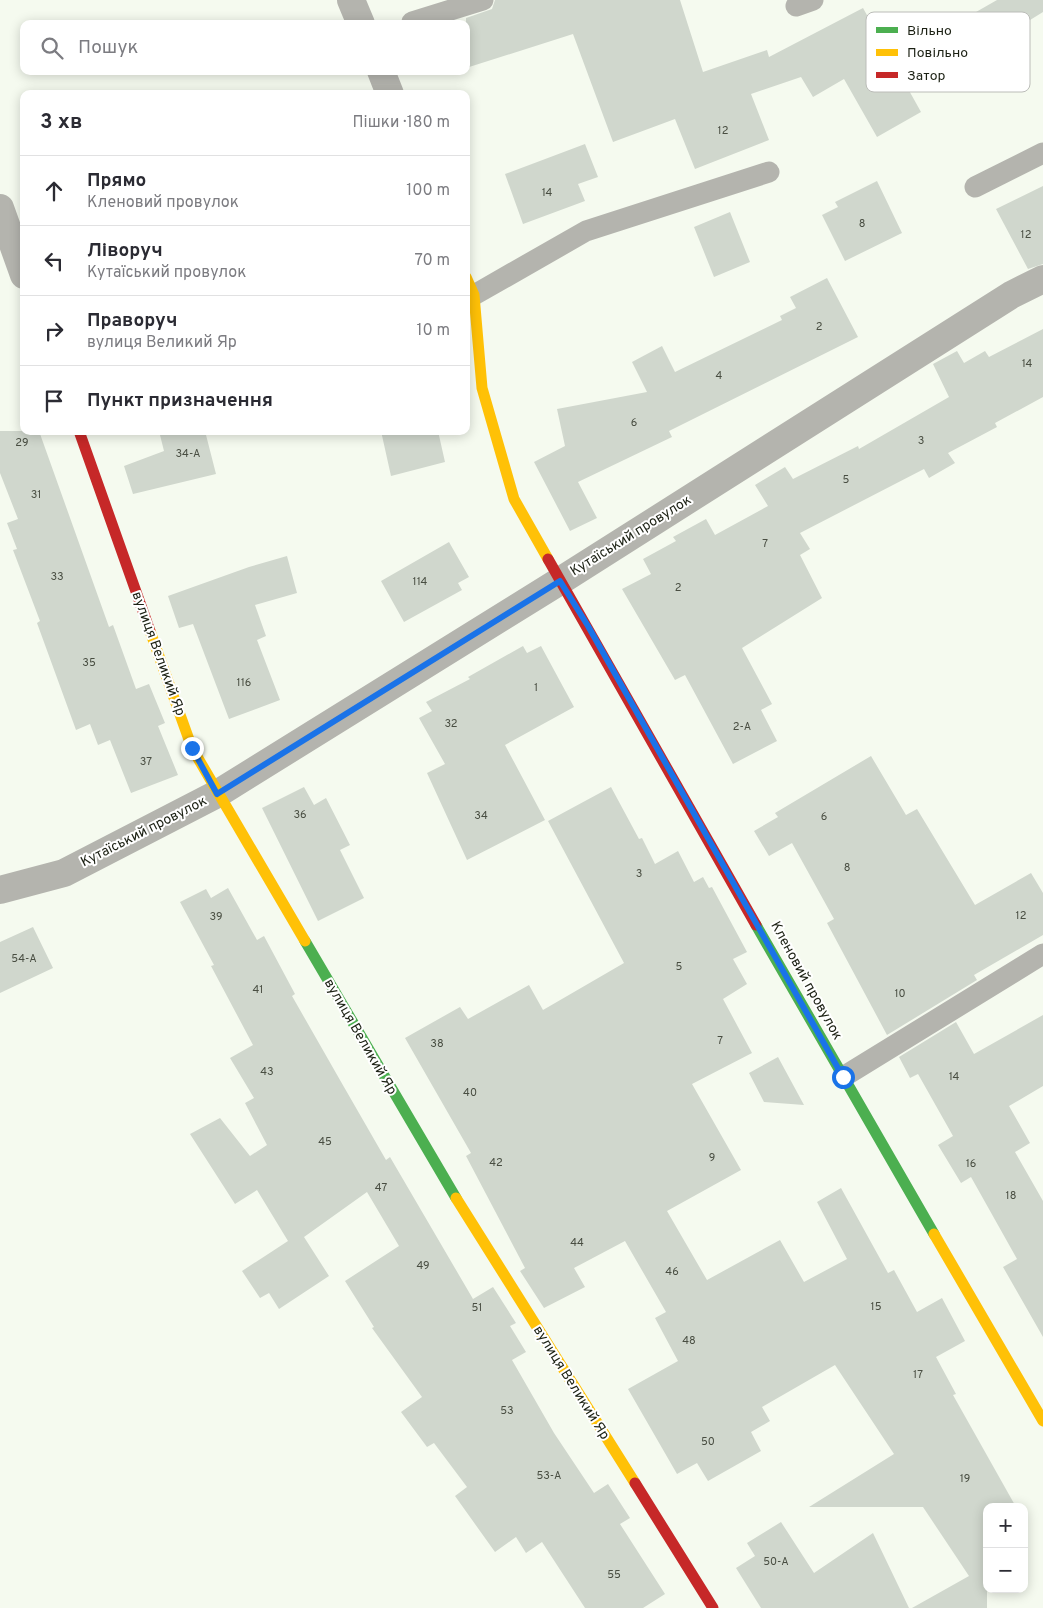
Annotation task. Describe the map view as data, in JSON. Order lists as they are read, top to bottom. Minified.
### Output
{"streets":{"street":["Кутаїський провулок","вулиця Великий Яр","Кленовий провулок"]},"crossings":[["Кутаїський провулок","вулиця Великий Яр"],["Кутаїський провулок","Кленовий провулок"]],"house_numbers":["12","14","8","12","2","14","4","6","3","29","34-А","5","31","7","33","114","2","35","116","1","32","2-А","37","36","34","6","8","3","12","39","54-А","5","41","10","7","38","43","14","40","45","9","42","16","47","18","44","49","46","15","51","48","17","53","50","53-А","19","50-А","55"],"legend":["Вільно","Повільно","Затор"],"page":{"search":"Пошук","heading":["3 хв","Пішки · 180 m"],"list":[["Прямо","Кленовий провулок","100 m"],["Ліворуч","Кутаїський провулок","70 m"],["Праворуч","вулиця Великий Яр","10 m"],"Пункт призначення"],"map_buttons":["+","−"]}}
